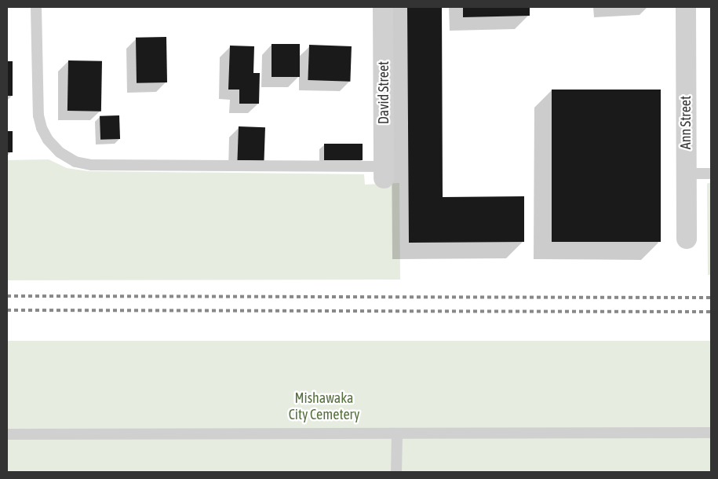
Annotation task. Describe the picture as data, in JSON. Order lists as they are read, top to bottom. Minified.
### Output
{"streets":{"street":["David Street","Ann Street"]},"parks":["Mishawaka City Cemetery"]}
